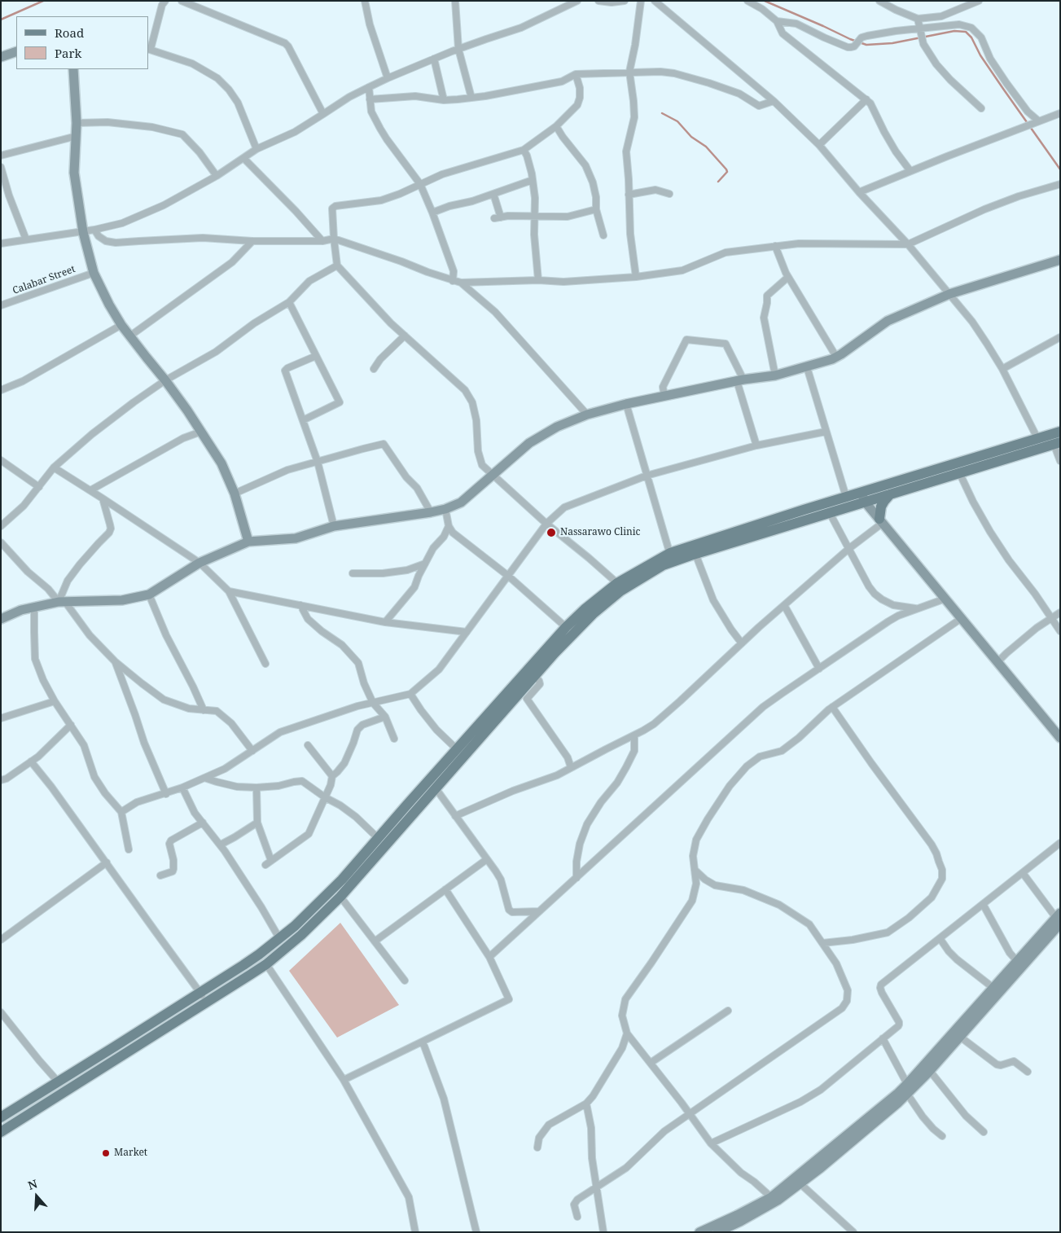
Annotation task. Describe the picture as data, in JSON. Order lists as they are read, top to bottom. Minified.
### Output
{"streets":{"street":["Calabar Street"]},"places":["Nassarawo Clinic","Market"],"legend":["Road","Park"],"north":"top"}
